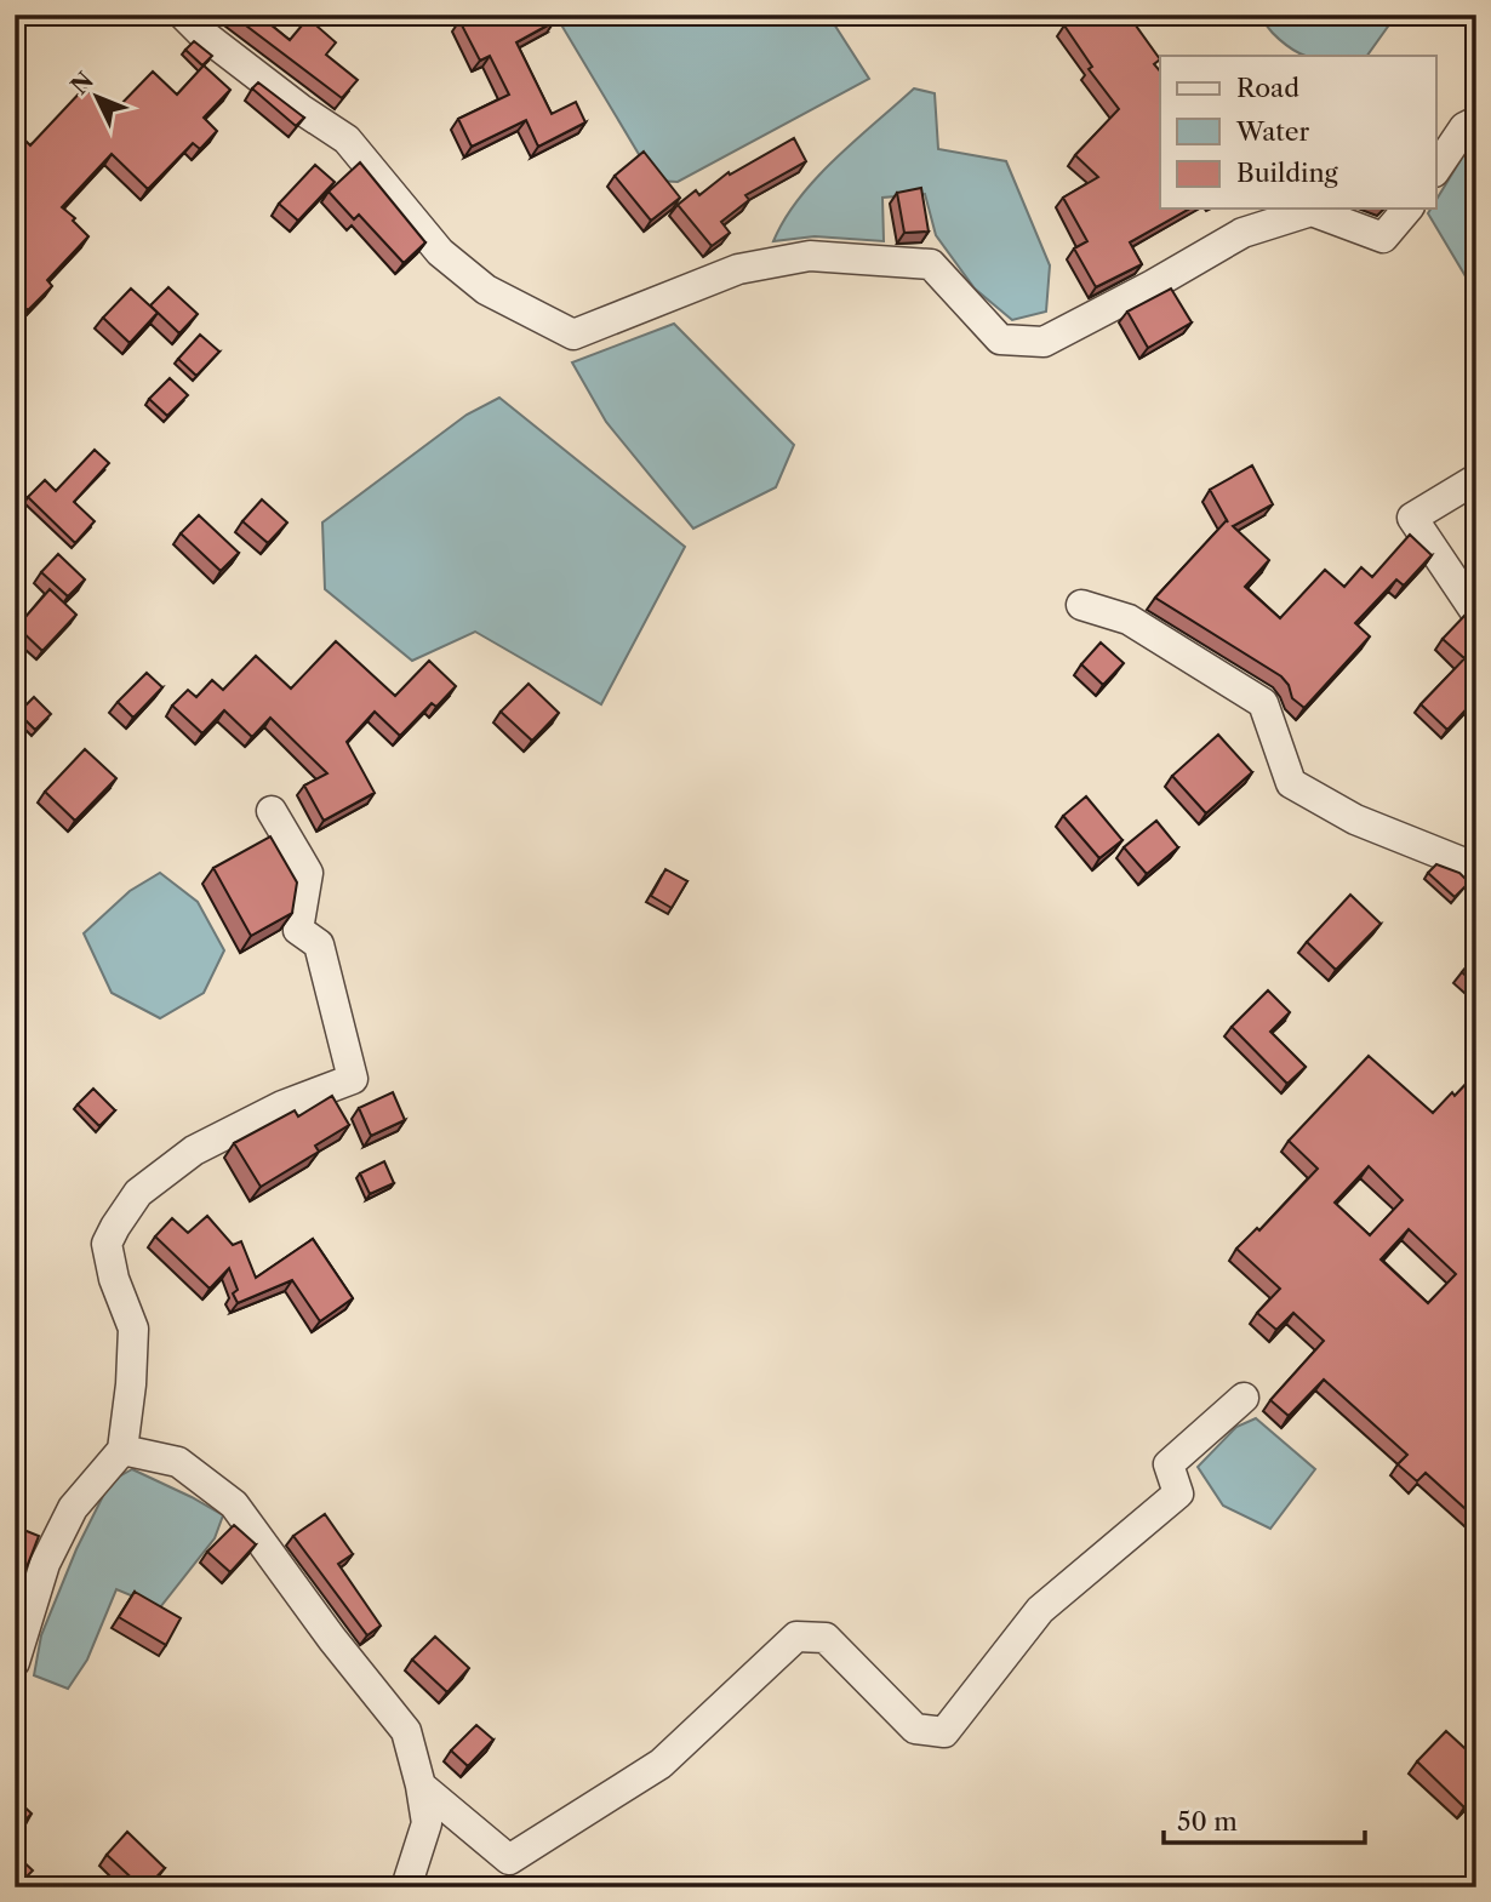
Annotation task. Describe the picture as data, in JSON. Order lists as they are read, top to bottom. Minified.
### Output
{"legend":["Road","Water","Building"],"scale_bar":"50 m","north":"top left"}
